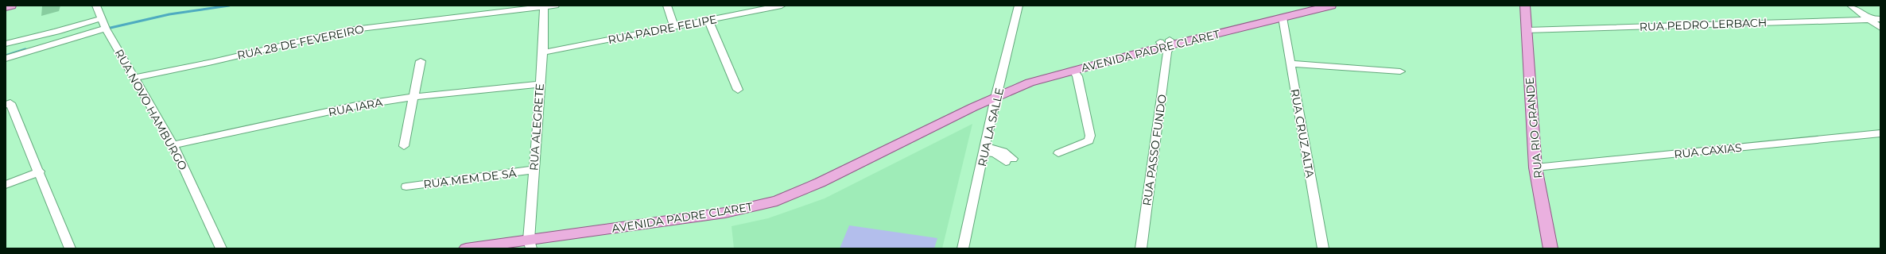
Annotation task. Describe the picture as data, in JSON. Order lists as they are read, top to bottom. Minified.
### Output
{"streets":{"main road":["AVENIDA PADRE CLARET","RUA RIO GRANDE"],"street":["RUA PEDRO LERBACH","RUA PADRE FELIPE","RUA 28 DE FEVEREIRO","RUA IARA","RUA NOVO HAMBURGO","RUA ALEGRETE","RUA LA SALLE","RUA CRUZ ALTA","RUA PASSO FUNDO","RUA CAXIAS","RUA MEM DE SÁ"]},"crossings":[["RUA PEDRO LERBACH","RUA RIO GRANDE"],["RUA PADRE FELIPE","RUA ALEGRETE"],["RUA 28 DE FEVEREIRO","RUA NOVO HAMBURGO"],["RUA 28 DE FEVEREIRO","RUA ALEGRETE"],["AVENIDA PADRE CLARET","RUA ALEGRETE"],["AVENIDA PADRE CLARET","RUA LA SALLE"],["AVENIDA PADRE CLARET","RUA CRUZ ALTA"],["AVENIDA PADRE CLARET","RUA PASSO FUNDO"],["RUA IARA","RUA NOVO HAMBURGO"],["RUA IARA","RUA ALEGRETE"],["RUA ALEGRETE","RUA MEM DE SÁ"],["RUA RIO GRANDE","RUA CAXIAS"]]}
